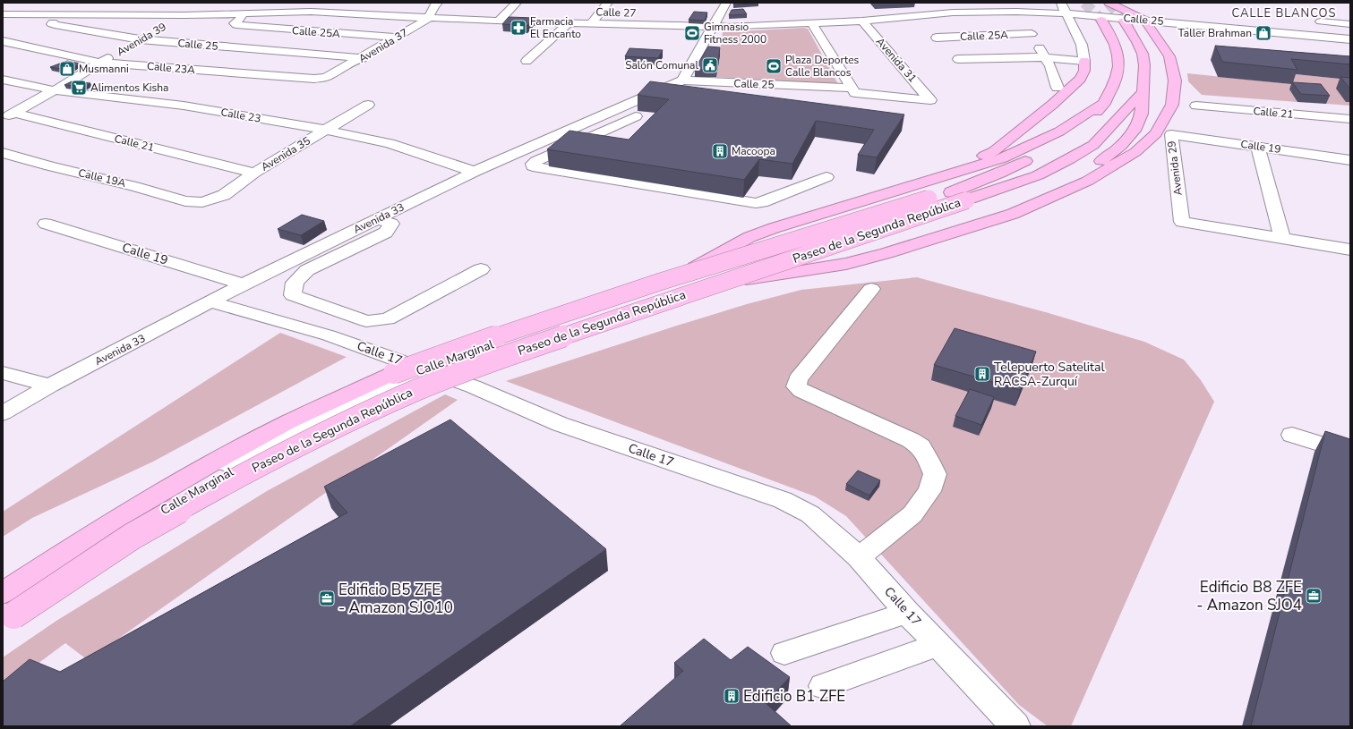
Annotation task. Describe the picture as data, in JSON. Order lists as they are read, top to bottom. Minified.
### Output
{"streets":{"highway":["Paseo de la Segunda República"],"street":["Calle 27","Calle 25","Calle 25A","Avenida 39","Avenida 37","Avenida 31","Calle 23A","Calle 21","Calle 23","Calle 19","Avenida 35","Avenida 29","Calle 19A","Avenida 33","Calle 17","Calle Marginal"]},"crossings":[["Calle 27","Calle 25"],["Calle 27","Calle 25A"],["Calle 27","Avenida 39"],["Calle 27","Avenida 37"],["Calle 27","Avenida 31"],["Calle 25","Avenida 39"],["Calle 25","Avenida 37"],["Calle 25","Avenida 31"],["Calle 25","Avenida 33"],["Calle 25A","Avenida 37"],["Avenida 39","Calle 23A"],["Avenida 39","Calle 21"],["Avenida 39","Calle 23"],["Avenida 37","Calle 23A"],["Calle 21","Avenida 35"],["Calle 23","Avenida 35"],["Calle 23","Avenida 33"],["Calle 19","Avenida 29"],["Calle 19","Avenida 33"],["Avenida 35","Calle 19A"],["Avenida 33","Calle 17"],["Calle 17","Calle Marginal"]],"districts":["CALLE BLANCOS"],"places":{"pharmacy":["Farmacia El Encanto"],"sports":["Gimnasio Fitness 2000","Plaza Deportes Calle Blancos"],"shop":["Taller Brahman","Musmanni"],"public building":["Salón Comunal"],"supermarket":["Alimentos Kisha"],"building":["Macoopa","Telepuerto Satelital RACSA-Zurquí","Edificio B1 ZFE"],"office":["Edificio B8 ZFE - Amazon SJO4","Edificio B5 ZFE - Amazon SJO10"]}}
